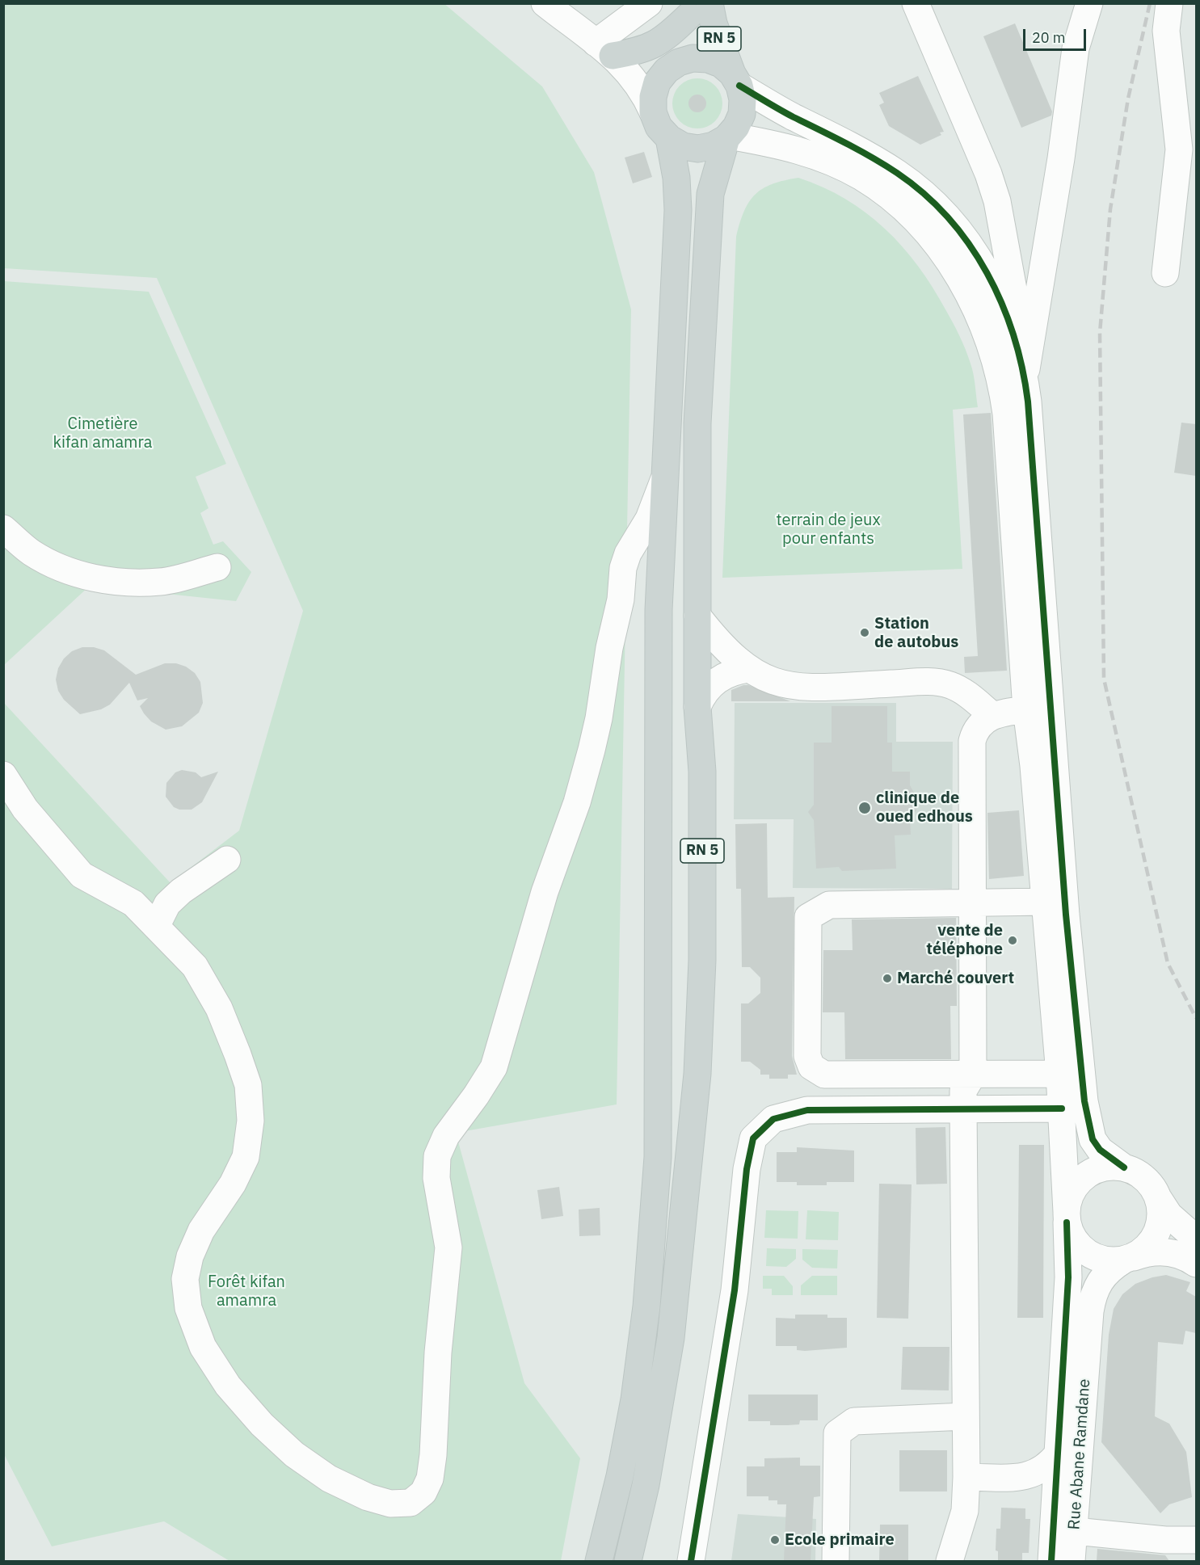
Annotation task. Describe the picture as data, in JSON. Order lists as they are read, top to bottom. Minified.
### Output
{"streets":{"main road":["RN 5"],"street":["Rue Abane Ramdane"]},"parks":["Cimetière kifan amamra","terrain de jeux pour enfants","Forêt kifan amamra"],"places":["Station de autobus","clinique de oued edhous","vente de téléphone","Marché couvert","Ecole primaire"],"scale_bar":"20 m"}
